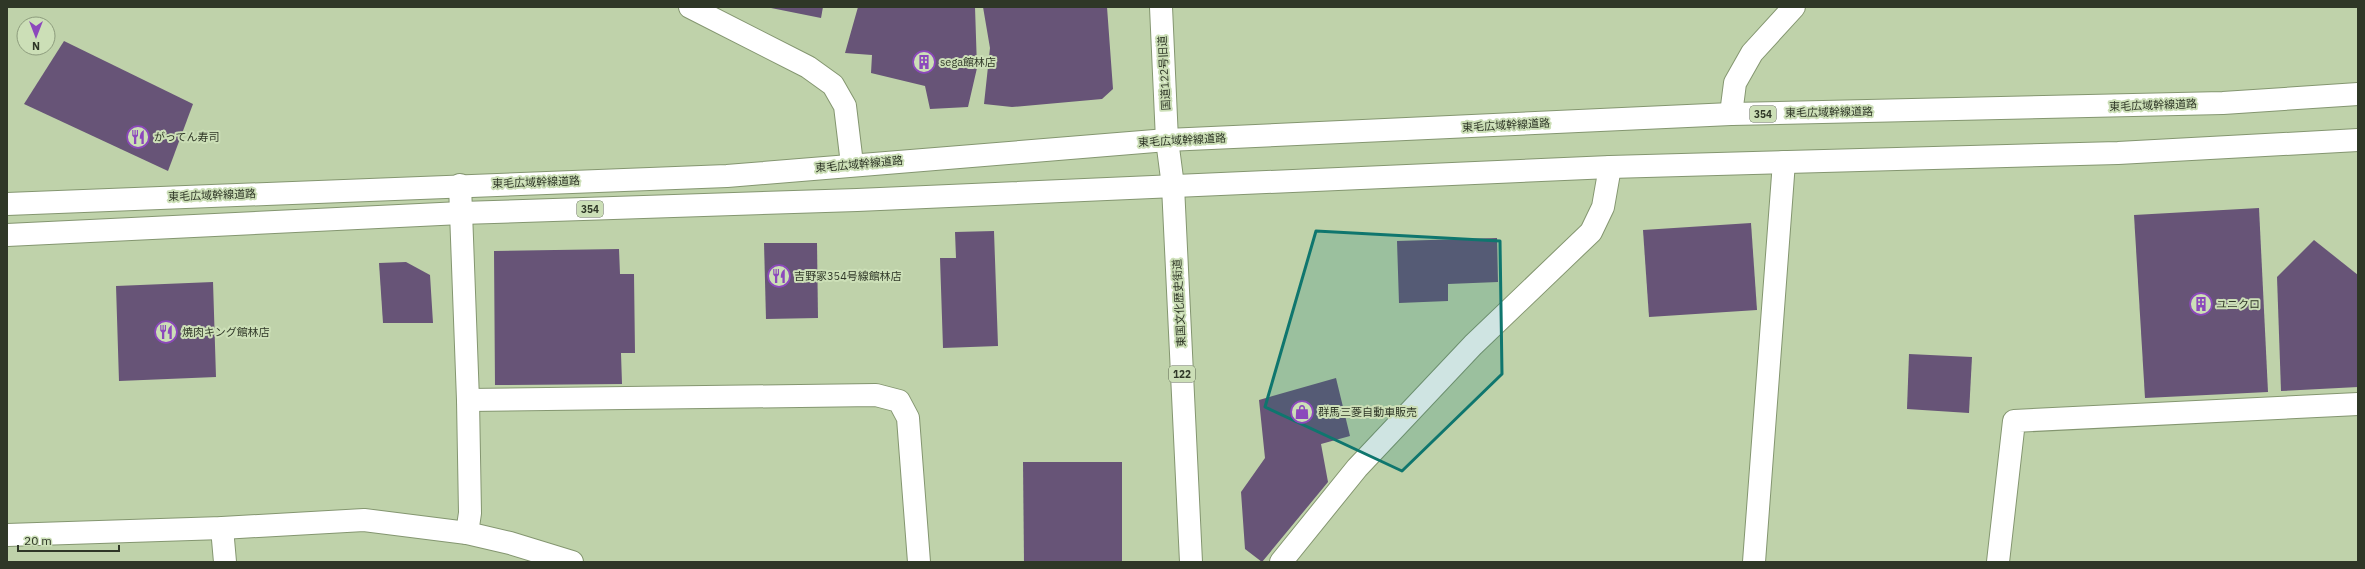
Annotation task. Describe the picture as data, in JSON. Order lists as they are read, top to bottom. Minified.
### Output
{"streets":{"main road":["国道122号旧道","東毛広域幹線道路","354","東国文化歴史街道","122"]},"crossings":[["国道122号旧道","東毛広域幹線道路"],["国道122号旧道","東国文化歴史街道"],["東毛広域幹線道路","東国文化歴史街道"],["354","東国文化歴史街道"]],"places":{"building":["sega館林店","ユニクロ"],"restaurant":["がってん寿司","吉野家354号線館林店","焼肉キング館林店"],"shop":["群馬三菱自動車販売"]},"scale_bar":"20 m","north":"bottom"}
